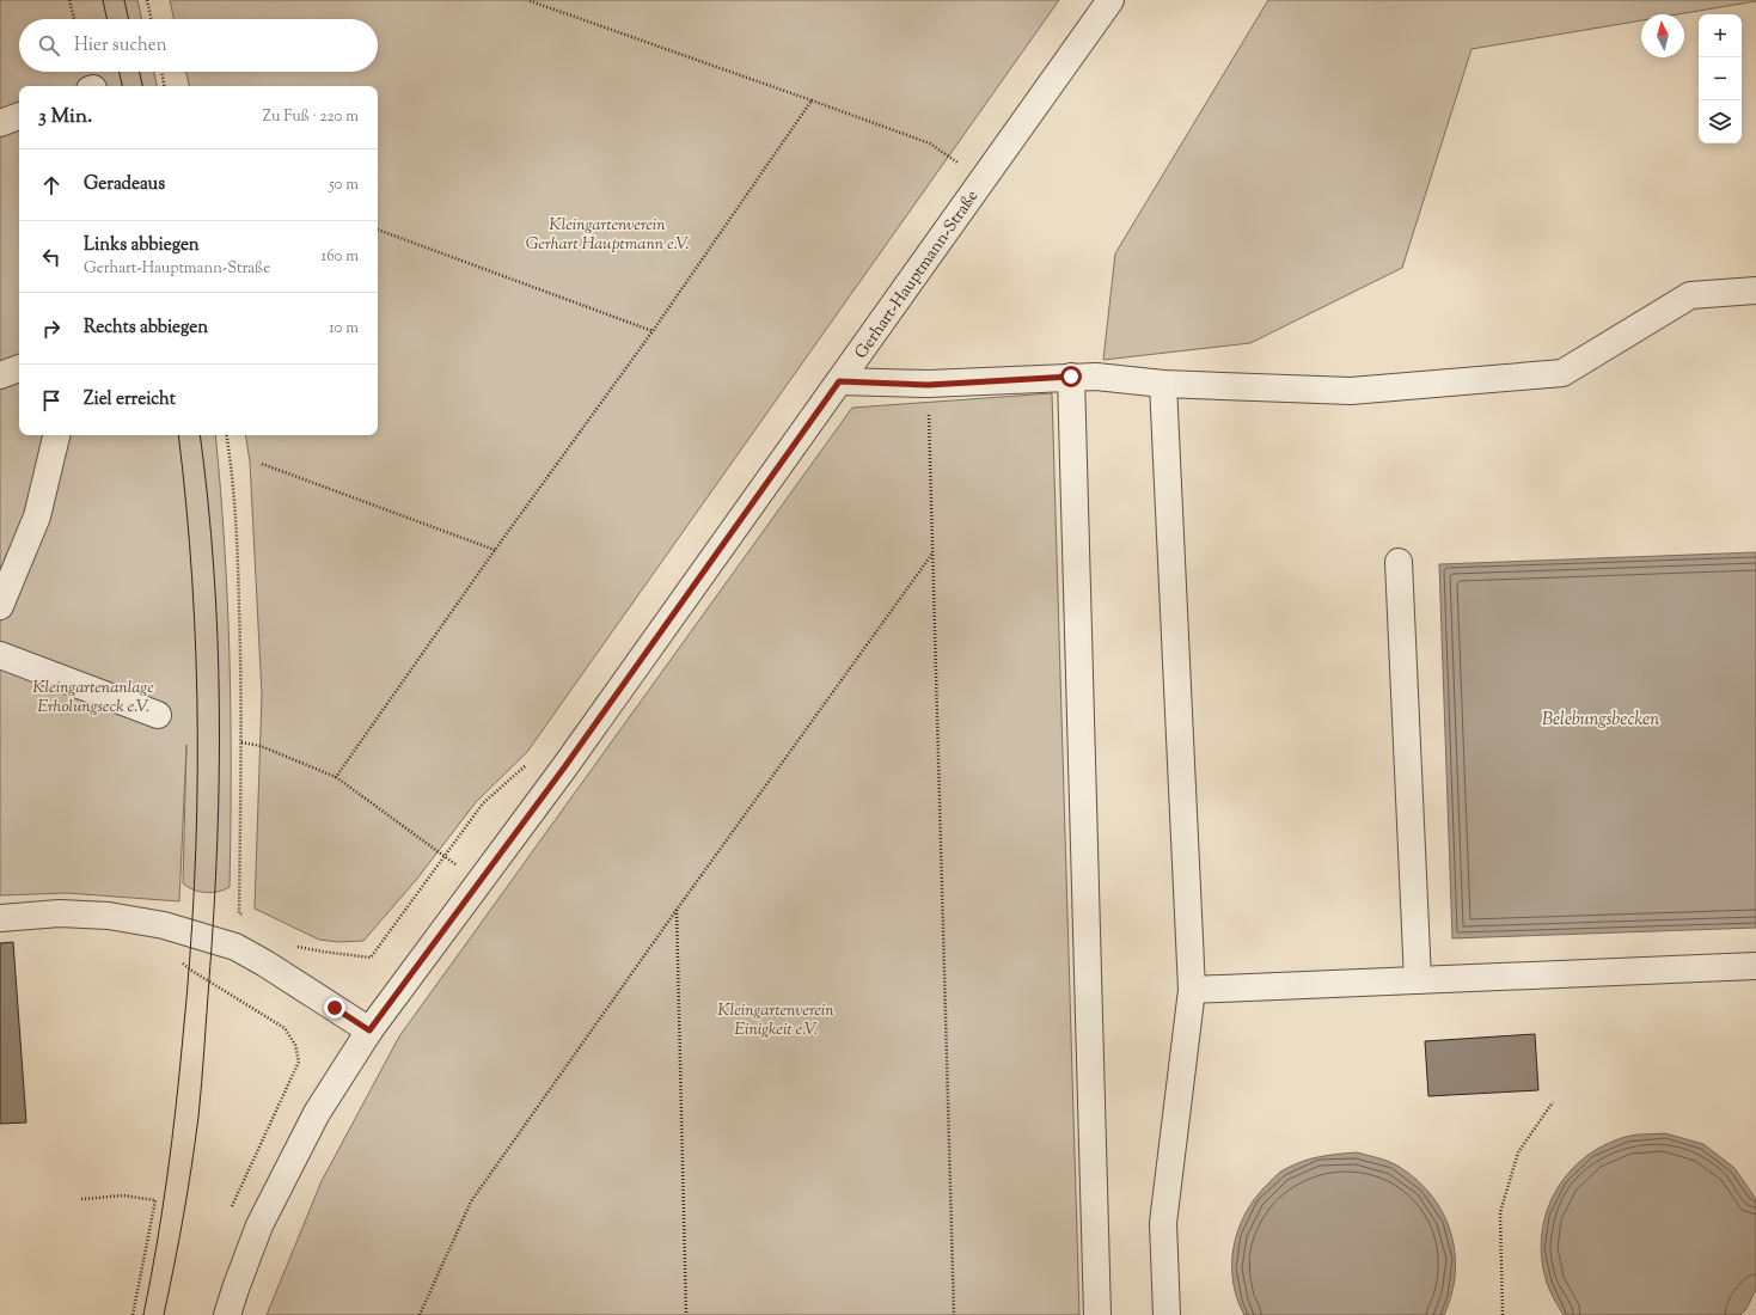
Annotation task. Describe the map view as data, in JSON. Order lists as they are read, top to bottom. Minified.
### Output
{"streets":{"street":["Gerhart-Hauptmann-Straße"]},"water":["Belebungsbecken"],"parks":["Kleingartenverein Gerhart Hauptmann e.V.","Kleingartenanlage Erholungseck e.V.","Kleingartenverein Einigkeit e.V."],"north":"top","page":{"map_buttons":["+","−"],"search":"Hier suchen","heading":["3 Min.","Zu Fuß · 220 m"],"list":[["Geradeaus","50 m"],["Links abbiegen","Gerhart-Hauptmann-Straße","160 m"],["Rechts abbiegen","10 m"],"Ziel erreicht"]}}
